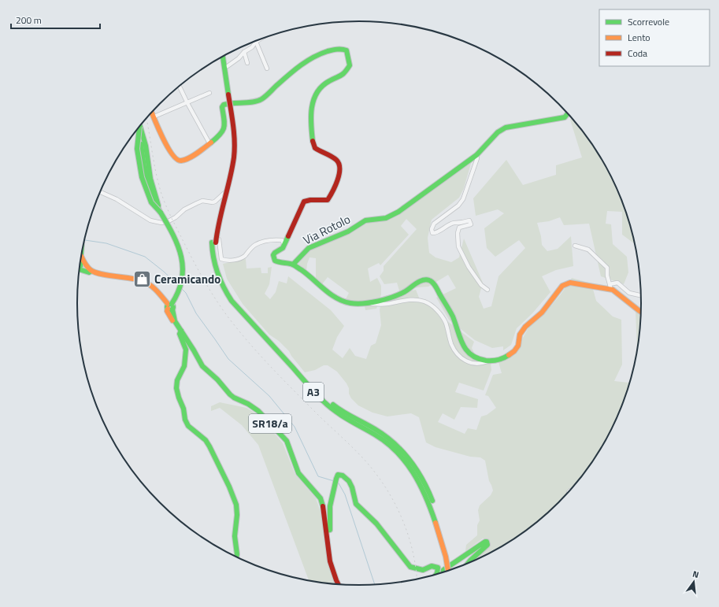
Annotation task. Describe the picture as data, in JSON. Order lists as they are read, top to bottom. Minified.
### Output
{"streets":{"main road":["Via Rotolo","A3","SR18/a"]},"places":{"shop":["Ceramicando"]},"legend":["Scorrevole","Lento","Coda"],"scale_bar":"200 m","north":"top"}
